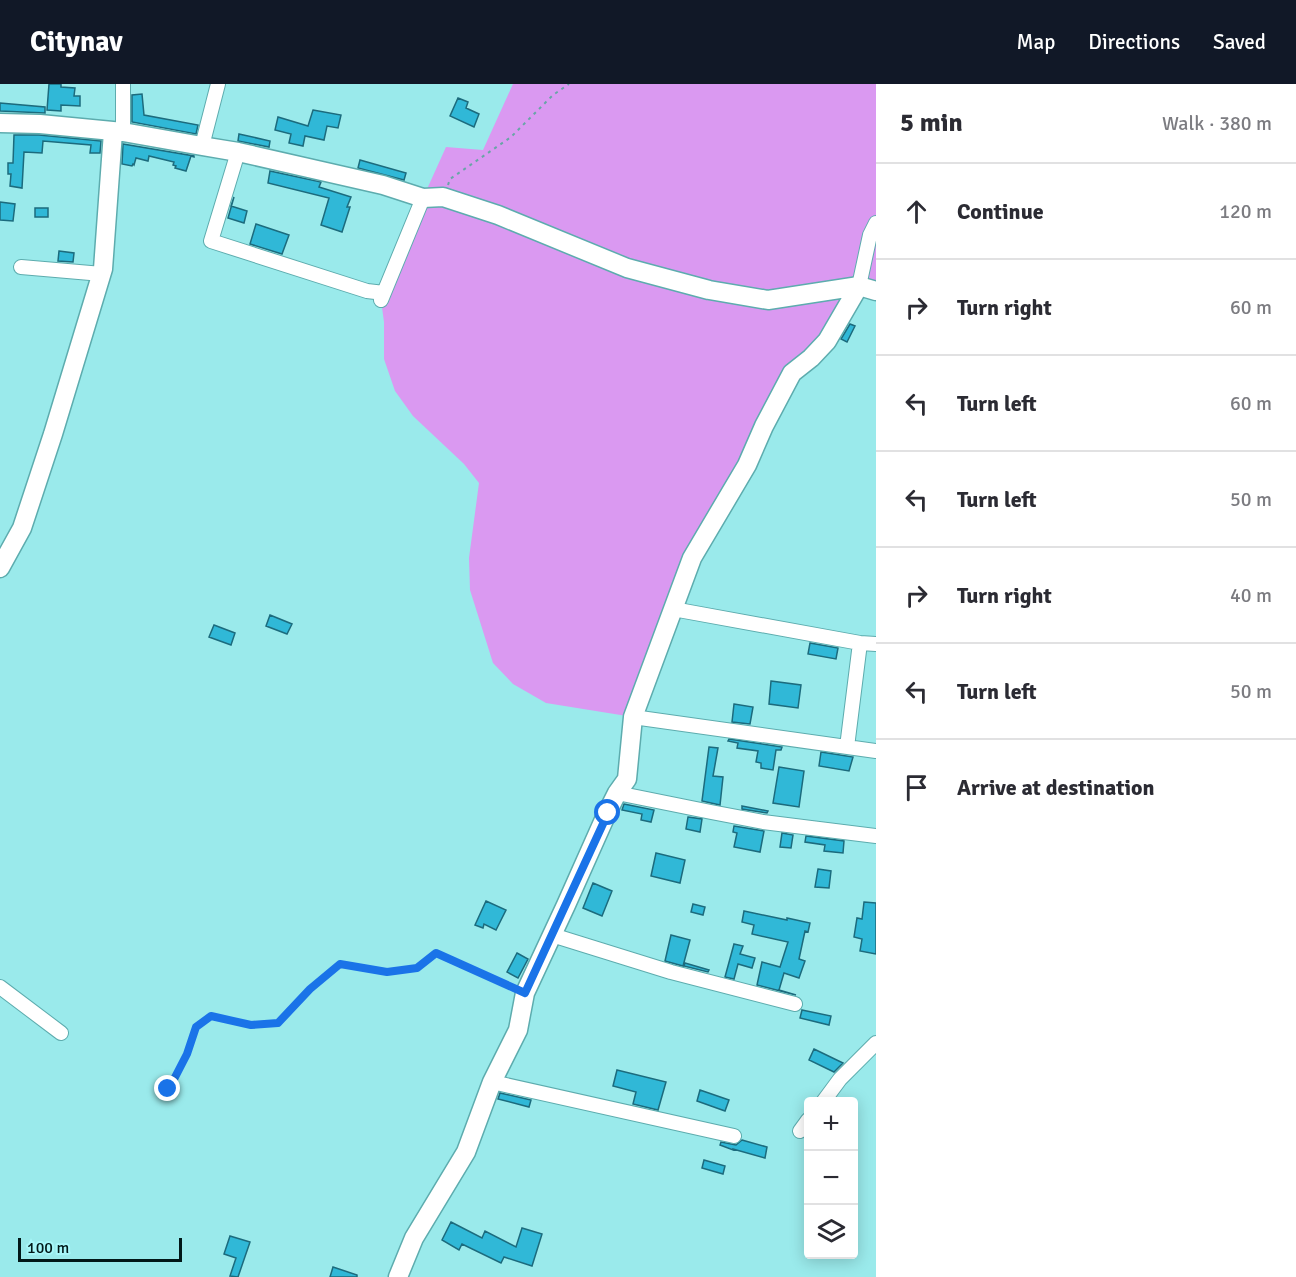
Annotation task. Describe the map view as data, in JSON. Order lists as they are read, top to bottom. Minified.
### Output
{"scale_bar":"100 m","page":{"header":"Citynav","nav":["Map","Directions","Saved"],"heading":["5 min","Walk · 380 m"],"list":[["Continue","120 m"],["Turn right","60 m"],["Turn left","60 m"],["Turn left","50 m"],["Turn right","40 m"],["Turn left","50 m"],"Arrive at destination"],"map_buttons":["+","−"],"scale":"100 m"}}
